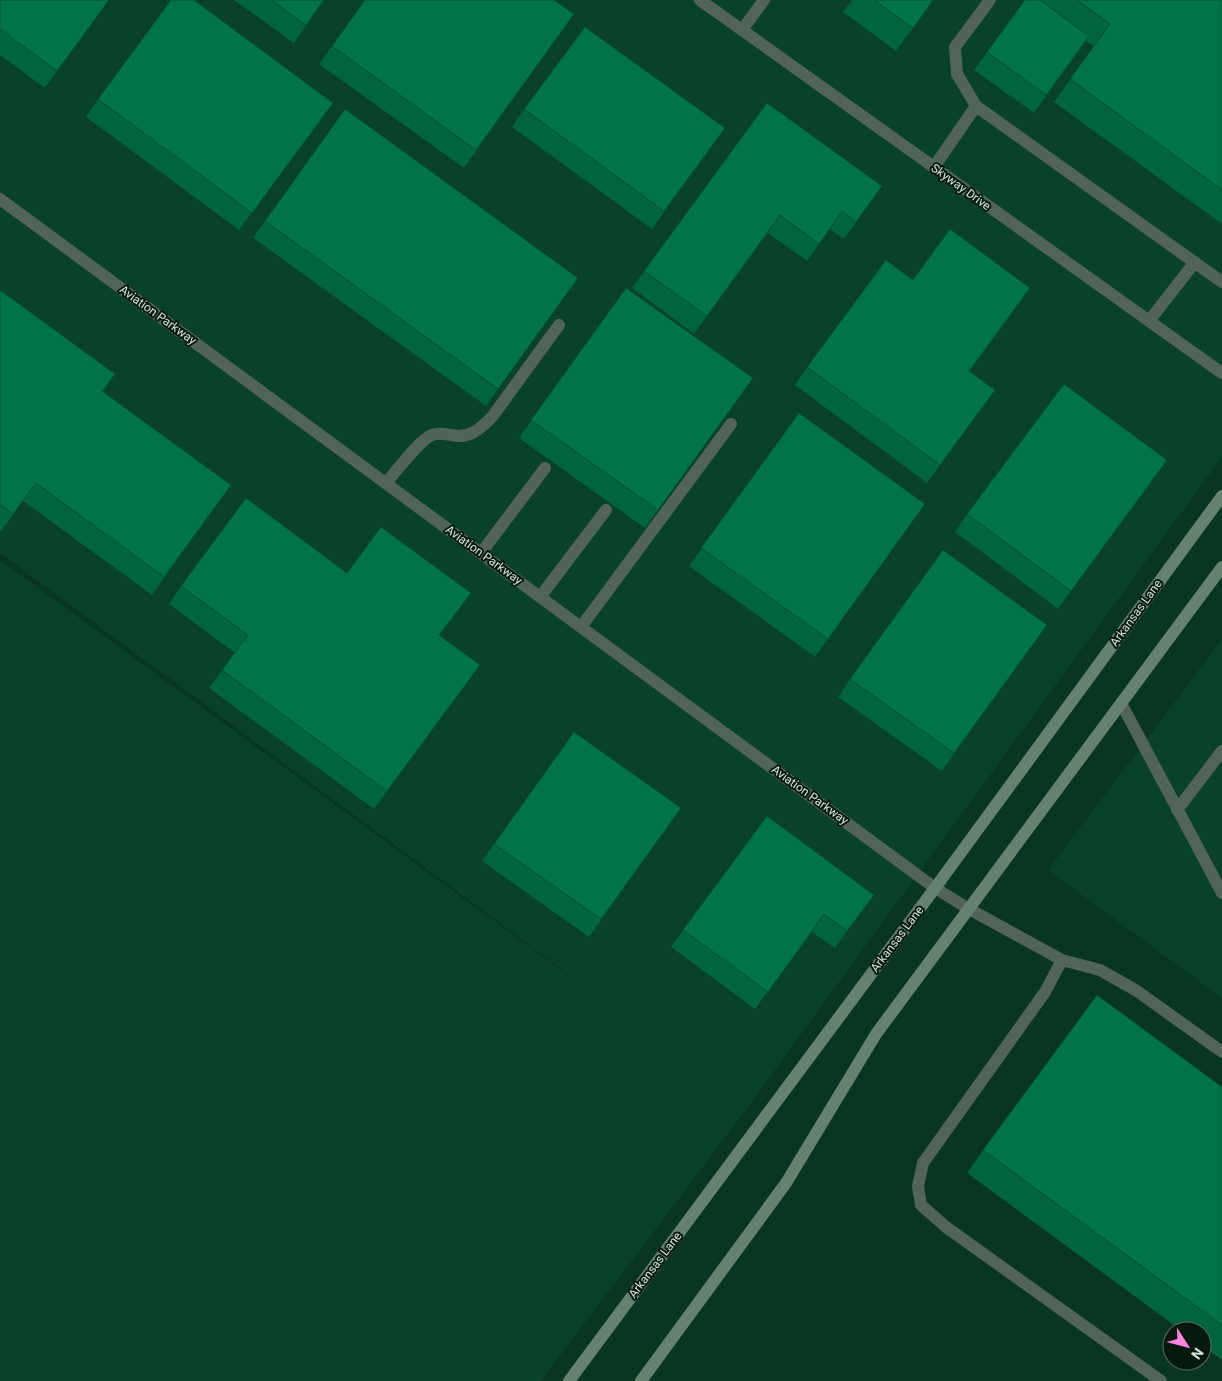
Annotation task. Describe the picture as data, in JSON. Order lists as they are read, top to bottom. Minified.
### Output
{"streets":{"main road":["Arkansas Lane"],"street":["Skyway Drive","Aviation Parkway"]},"crossings":[["Aviation Parkway","Arkansas Lane"]],"north":"bottom right"}
